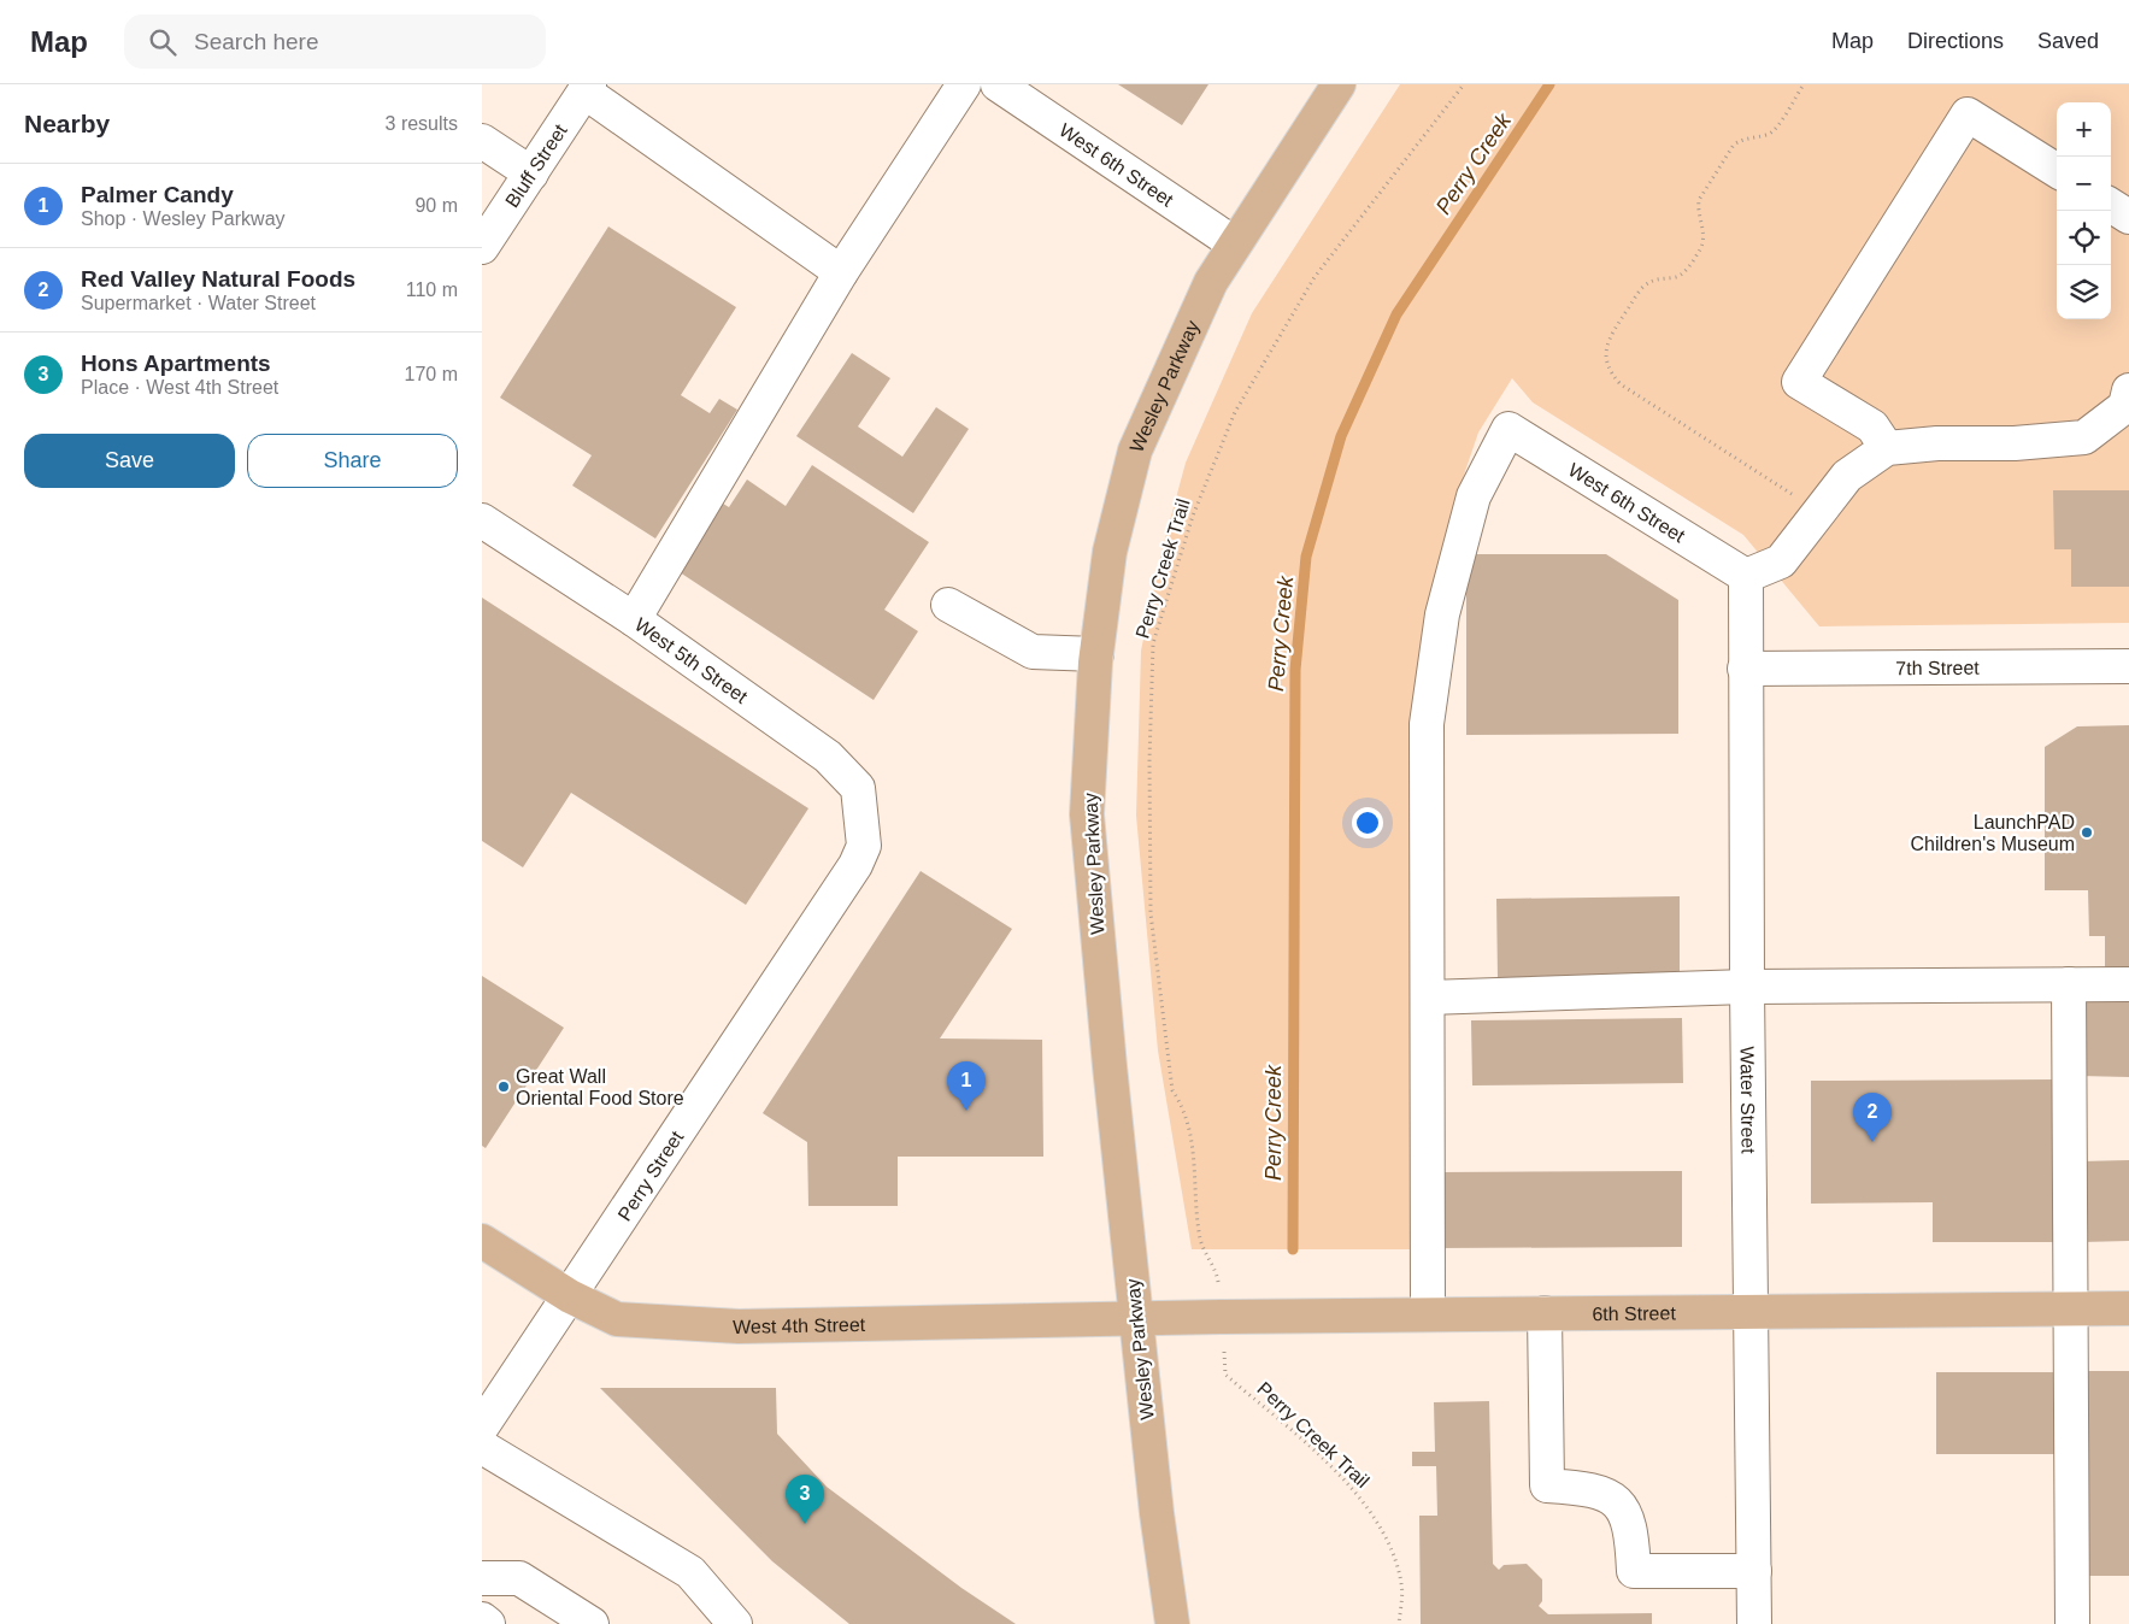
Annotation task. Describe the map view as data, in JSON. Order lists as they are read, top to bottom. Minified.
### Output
{"streets":{"main road":["Wesley Parkway","6th Street","West 4th Street"],"street":["West 6th Street","Bluff Street","West 5th Street","7th Street","Water Street","Perry Street"],"path":["Perry Creek Trail"]},"crossings":[["West 6th Street","Wesley Parkway"],["West 6th Street","Water Street"],["Wesley Parkway","6th Street"],["Wesley Parkway","West 4th Street"],["West 5th Street","Perry Street"],["7th Street","Water Street"],["Water Street","6th Street"],["Perry Street","West 4th Street"],["6th Street","West 4th Street"]],"water":["Perry Creek"],"places":["LaunchPAD Children's Museum","Great Wall Oriental Food Store"],"page":{"header":"Map","search":"Search here","nav":["Map","Directions","Saved"],"heading":["Nearby","3 results"],"map_buttons":["+","−"],"list":[{"mark":"1","name":"Palmer Candy","note":"Shop · Wesley Parkway","value":"90 m"},{"mark":"2","name":"Red Valley Natural Foods","note":"Supermarket · Water Street","value":"110 m"},{"mark":"3","name":"Hons Apartments","note":"Place · West 4th Street","value":"170 m"}],"buttons":["Save","Share"],"pins":["1","2","3"]}}
